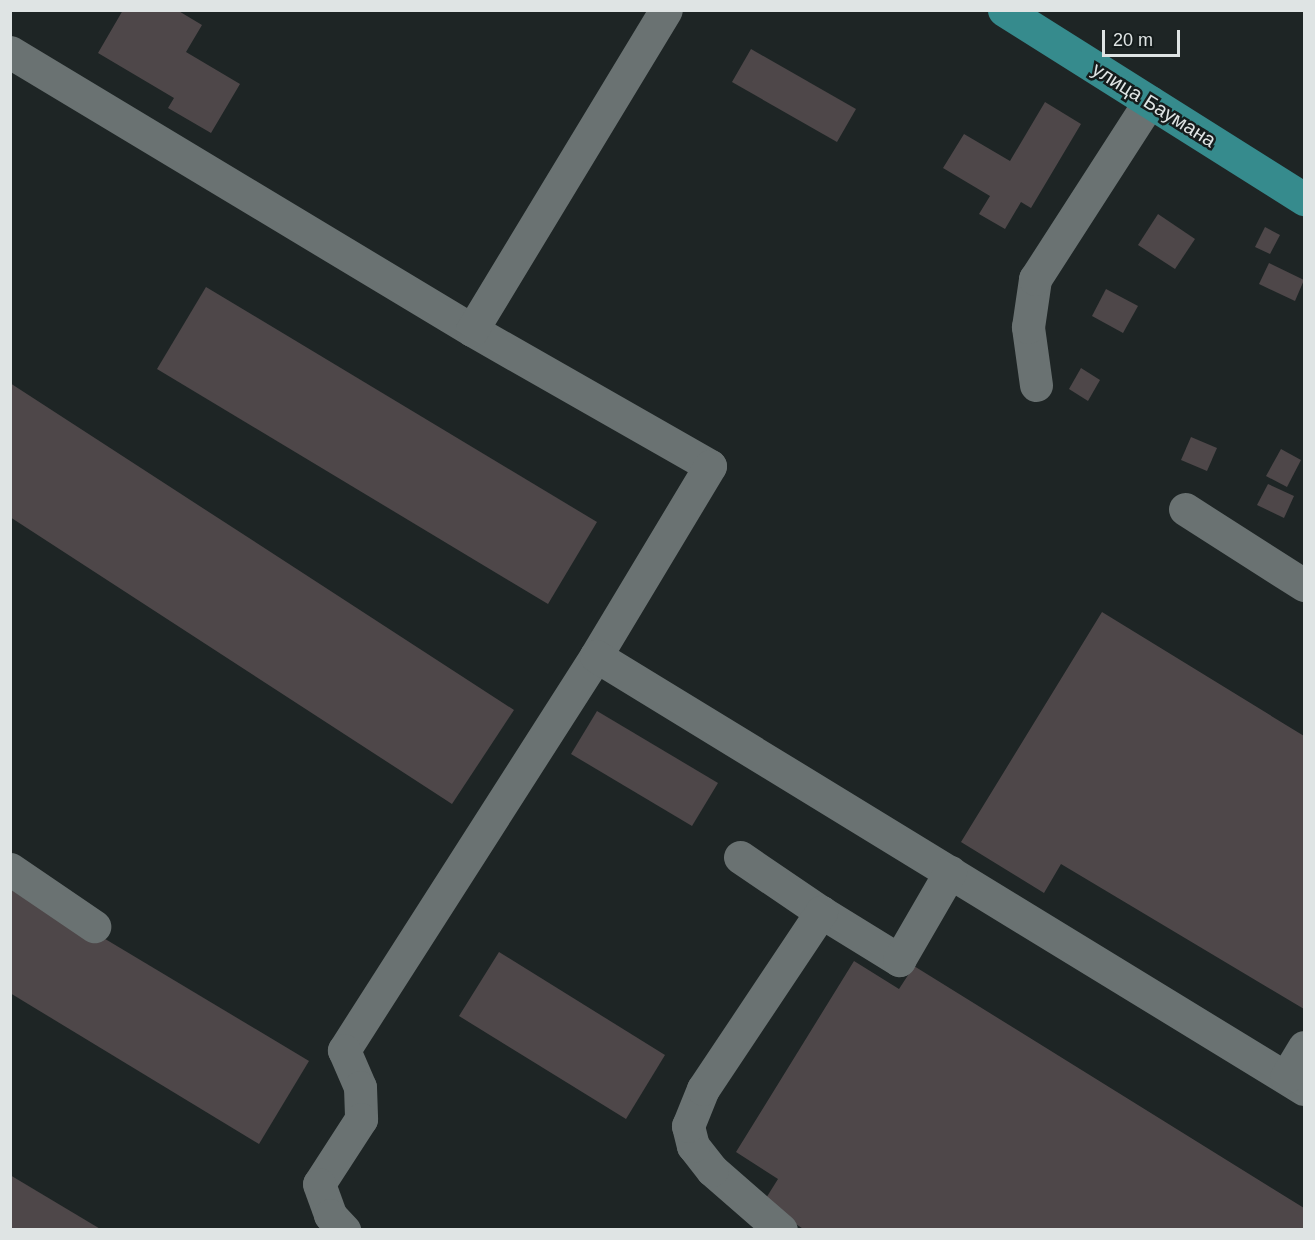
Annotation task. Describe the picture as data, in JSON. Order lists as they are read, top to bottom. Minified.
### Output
{"streets":{"main road":["улица Баумана"]},"scale_bar":"20 m"}
